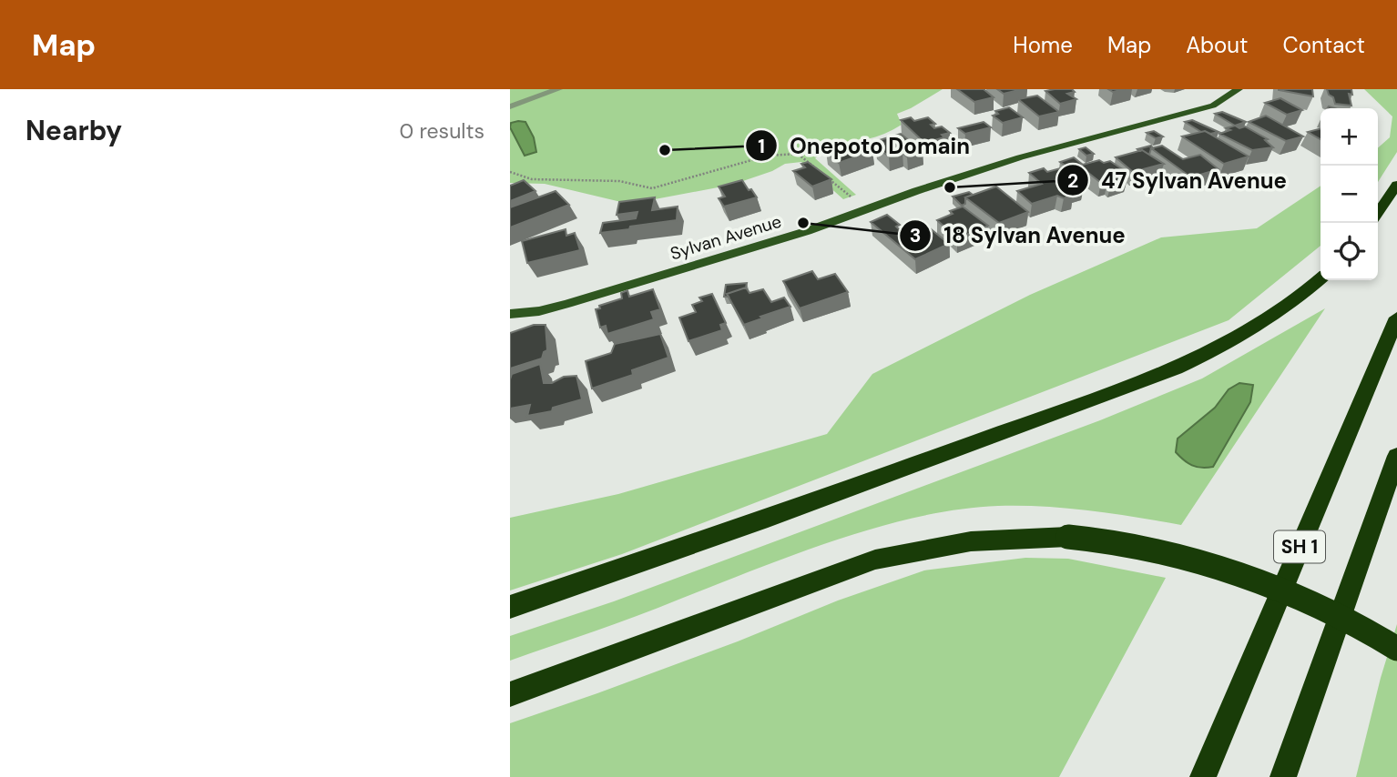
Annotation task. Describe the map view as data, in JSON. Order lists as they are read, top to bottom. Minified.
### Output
{"streets":{"highway":["SH 1"],"main road":["Sylvan Avenue"]},"places":["Onepoto Domain","47 Sylvan Avenue","18 Sylvan Avenue"],"page":{"header":"Map","nav":["Home","Map","About","Contact"],"heading":["Nearby","0 results"],"map_buttons":["+","−"]}}
